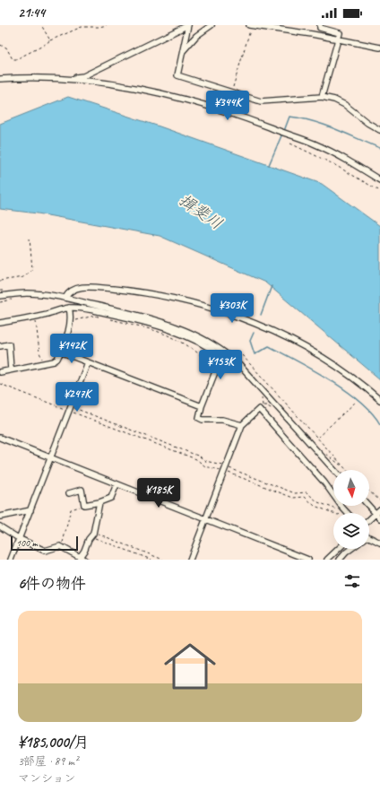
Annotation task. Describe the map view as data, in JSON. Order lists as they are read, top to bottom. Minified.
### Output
{"water":["揖斐川"],"scale_bar":"100 m","north":"bottom","page":{"status":"21:44","price":["¥344K","¥303K","¥142K","¥153K","¥247K","¥185K"],"scale":"100 m","heading":"6件の物件","list":[{"name":"¥185,000/月","note":"3部屋 · 89 m² · マンション"}]}}
